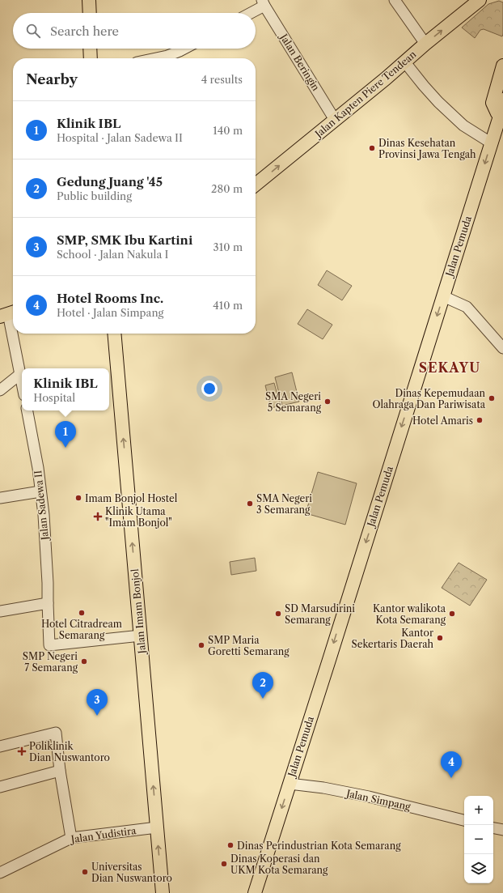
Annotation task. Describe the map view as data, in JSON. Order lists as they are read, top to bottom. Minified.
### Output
{"streets":{"main road":["Jalan Kapten Piere Tendean","Jalan Pemuda","Jalan Imam Bonjol"],"street":["Jalan Beringin","Jalan Sadewa II","Jalan Simpang","Jalan Yudistira"]},"crossings":[["Jalan Beringin","Jalan Kapten Piere Tendean"],["Jalan Pemuda","Jalan Simpang"],["Jalan Sadewa II","Jalan Imam Bonjol"],["Jalan Imam Bonjol","Jalan Yudistira"]],"one_way":["Jalan Kapten Piere Tendean","Jalan Pemuda","Jalan Imam Bonjol"],"districts":["SEKAYU"],"places":{"other":["Dinas Kesehatan Provinsi Jawa Tengah","Dinas Kepemudaan Olahraga Dan Pariwisata","SMA Negeri 5 Semarang","Hotel Amaris","Imam Bonjol Hostel","SMA Negeri 3 Semarang","Hotel Citradream Semarang","SD Marsudirini Semarang","Kantor walikota Kota Semarang","Kantor Sekertaris Daerah","SMP Maria Goretti Semarang","SMP Negeri 7 Semarang","Dinas Perindustrian Kota Semarang","Dinas Koperasi dan UKM Kota Semarang","Universitas Dian Nuswantoro"],"health":["Klinik Utama \"Imam Bonjol\"","Poliklinik Dian Nuswantoro"]},"page":{"search":"Search here","heading":["Nearby","4 results"],"list":[{"mark":"1","name":"Klinik IBL","note":"Hospital · Jalan Sadewa II","value":"140 m"},{"mark":"2","name":"Gedung Juang '45","note":"Public building","value":"280 m"},{"mark":"3","name":"SMP, SMK Ibu Kartini","note":"School · Jalan Nakula I","value":"310 m"},{"mark":"4","name":"Hotel Rooms Inc.","note":"Hotel · Jalan Simpang","value":"410 m"}],"popup":["Klinik IBL","Hospital"],"pins":["1","2","3","4"],"map_buttons":["+","−"]}}
